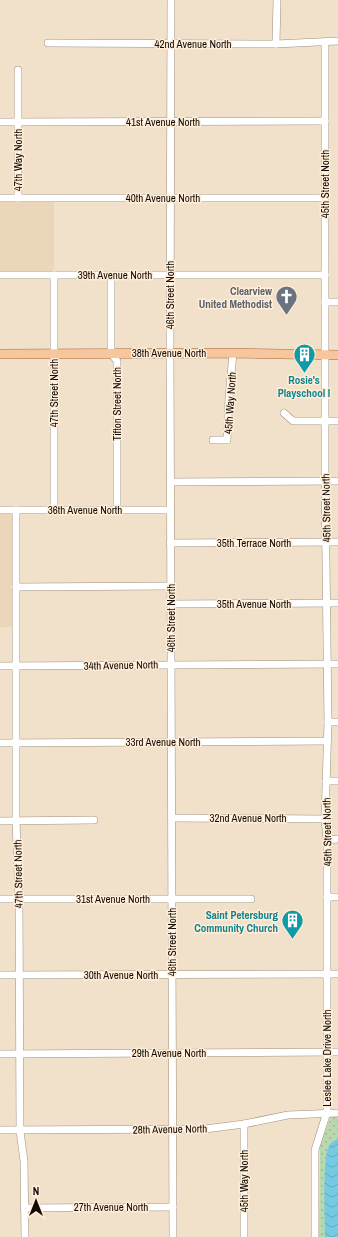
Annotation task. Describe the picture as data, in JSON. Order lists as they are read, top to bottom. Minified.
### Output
{"streets":{"main road":["38th Avenue North"],"street":["42nd Avenue North","41st Avenue North","47th Way North","45th Street North","40th Avenue North","39th Avenue North","46th Street North","47th Street North","45th Way North","Tifton Street North","36th Avenue North","35th Terrace North","35th Avenue North","34th Avenue North","33rd Avenue North","32nd Avenue North","31st Avenue North","30th Avenue North","29th Avenue North","Leslee Lake Drive North","28th Avenue North","27th Avenue North"]},"crossings":[["42nd Avenue North","45th Street North"],["42nd Avenue North","46th Street North"],["41st Avenue North","47th Way North"],["41st Avenue North","45th Street North"],["41st Avenue North","46th Street North"],["47th Way North","40th Avenue North"],["45th Street North","40th Avenue North"],["45th Street North","39th Avenue North"],["45th Street North","38th Avenue North"],["45th Street North","35th Terrace North"],["45th Street North","35th Avenue North"],["45th Street North","34th Avenue North"],["45th Street North","33rd Avenue North"],["45th Street North","32nd Avenue North"],["45th Street North","30th Avenue North"],["45th Street North","Leslee Lake Drive North"],["40th Avenue North","46th Street North"],["39th Avenue North","46th Street North"],["39th Avenue North","47th Street North"],["39th Avenue North","Tifton Street North"],["46th Street North","38th Avenue North"],["46th Street North","36th Avenue North"],["46th Street North","35th Terrace North"],["46th Street North","35th Avenue North"],["46th Street North","34th Avenue North"],["46th Street North","33rd Avenue North"],["46th Street North","32nd Avenue North"],["46th Street North","31st Avenue North"],["46th Street North","30th Avenue North"],["46th Street North","29th Avenue North"],["46th Street North","28th Avenue North"],["46th Street North","27th Avenue North"],["38th Avenue North","47th Street North"],["38th Avenue North","45th Way North"],["38th Avenue North","Tifton Street North"],["47th Street North","36th Avenue North"],["47th Street North","34th Avenue North"],["47th Street North","33rd Avenue North"],["47th Street North","31st Avenue North"],["47th Street North","30th Avenue North"],["47th Street North","29th Avenue North"],["47th Street North","28th Avenue North"],["47th Street North","27th Avenue North"],["45th Way North","28th Avenue North"],["Tifton Street North","36th Avenue North"],["30th Avenue North","Leslee Lake Drive North"],["29th Avenue North","Leslee Lake Drive North"],["Leslee Lake Drive North","28th Avenue North"]],"places":{"church":["Clearview United Methodist"],"building":["Rosie's Playschool I","Saint Petersburg Community Church"]},"north":"top"}
